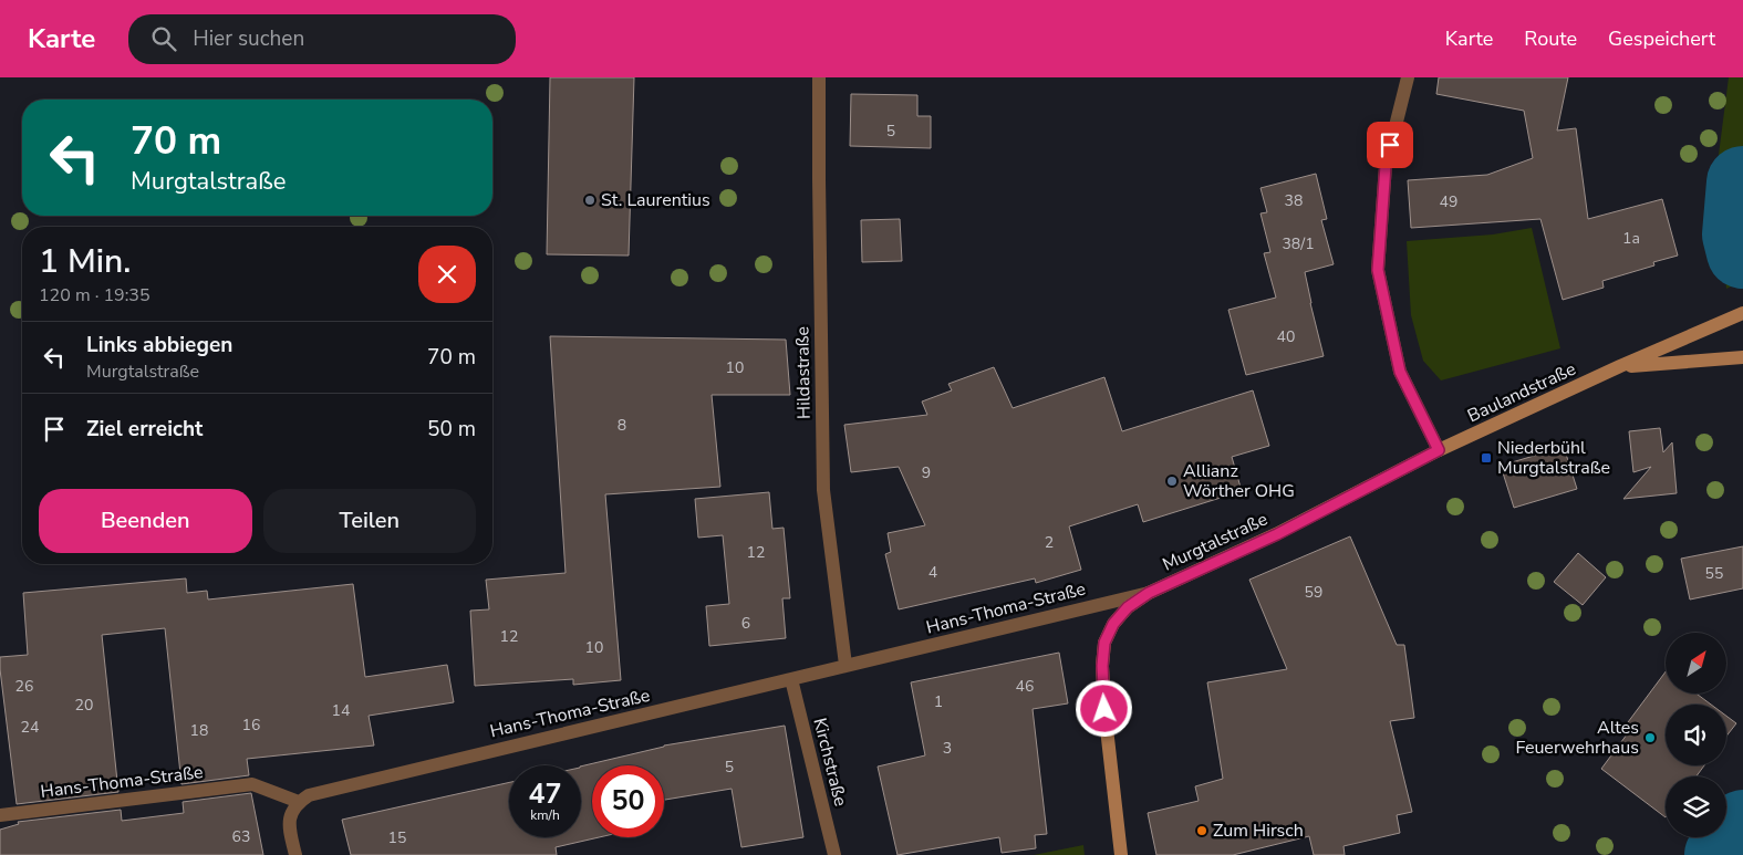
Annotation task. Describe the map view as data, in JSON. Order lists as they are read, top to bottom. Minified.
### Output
{"streets":{"main road":["Baulandstraße","Murgtalstraße"],"street":["Hildastraße","Hans-Thoma-Straße","Kirchstraße"]},"crossings":[["Hildastraße","Hans-Thoma-Straße"],["Baulandstraße","Murgtalstraße"],["Murgtalstraße","Hans-Thoma-Straße"],["Hans-Thoma-Straße","Kirchstraße"]],"places":{"other":["St. Laurentius","Allianz Wörther OHG","Altes Feuerwehrhaus","Zum Hirsch"],"transit":["Niederbühl Murgtalstraße"]},"house_numbers":["5","38","49","1a","38/1","40","10","8","9","2","12","4","55","59","6","12","10","26","46","1","20","14","16","24","18","3","5","63","15"],"north":"top right","page":{"header":"Karte","search":"Hier suchen","nav":["Karte","Route","Gespeichert"],"turn":["70 m","Murgtalstraße"],"heading":["1 Min.","120 m · 19:35"],"list":[{"name":"Links abbiegen","note":"Murgtalstraße","value":"70 m"},{"name":"Ziel erreicht","value":"50 m"}],"buttons":["Beenden","Teilen"],"speed":"47 km/h","limit":"50"}}
